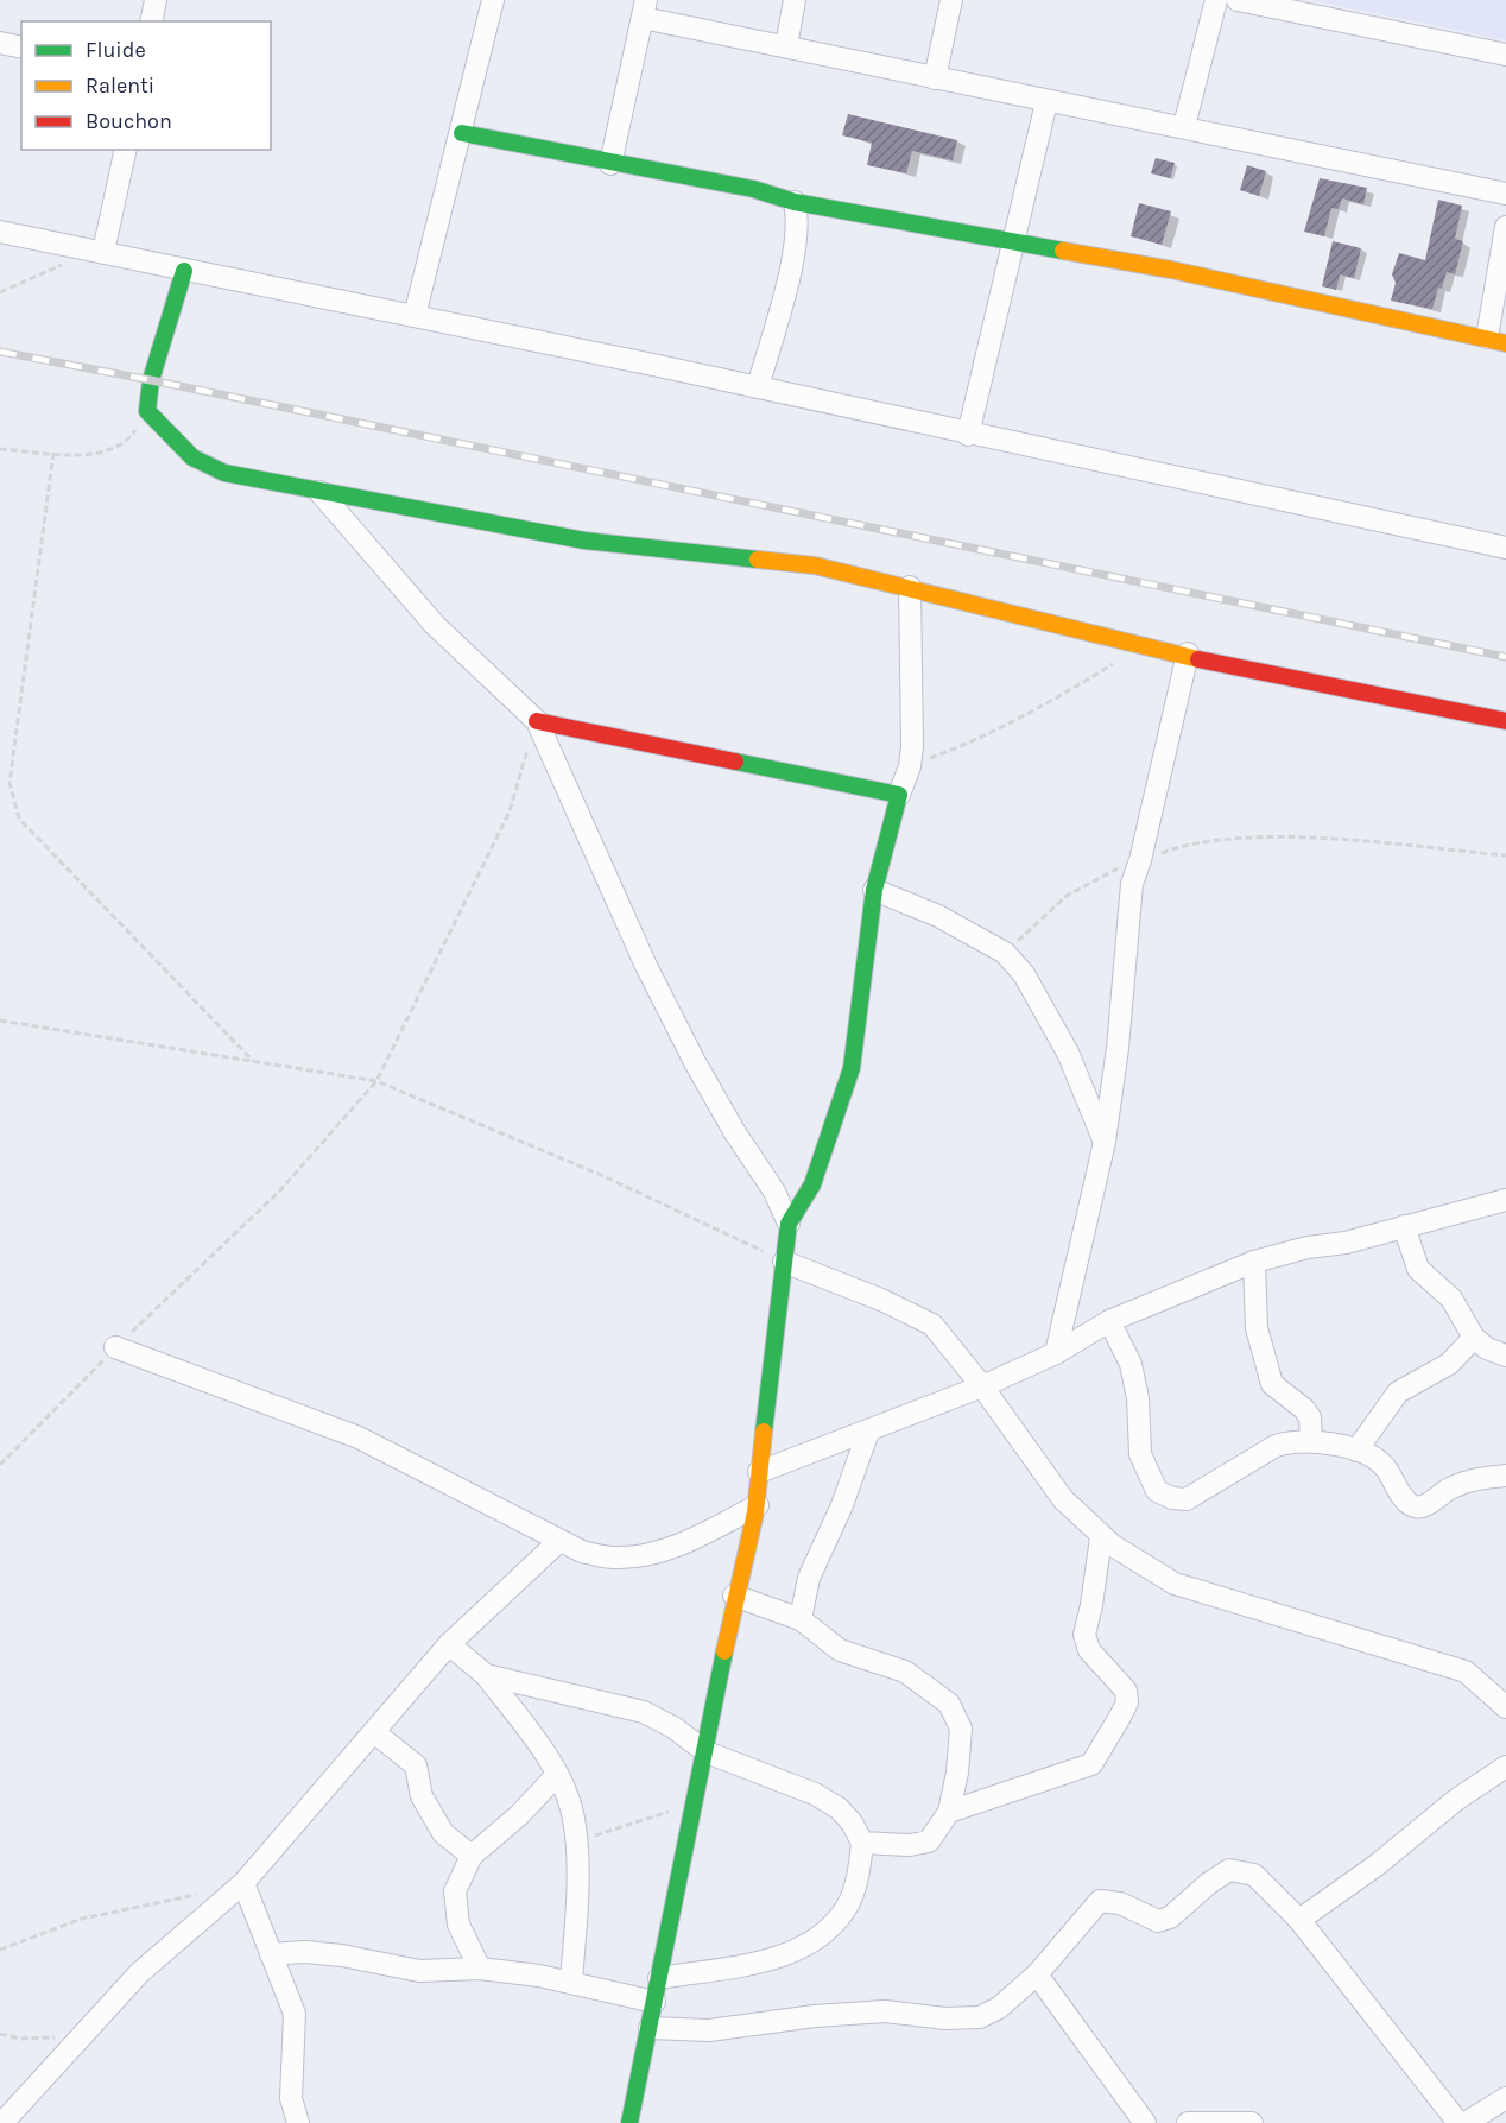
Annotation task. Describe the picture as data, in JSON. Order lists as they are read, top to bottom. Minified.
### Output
{"legend":["Fluide","Ralenti","Bouchon"]}
